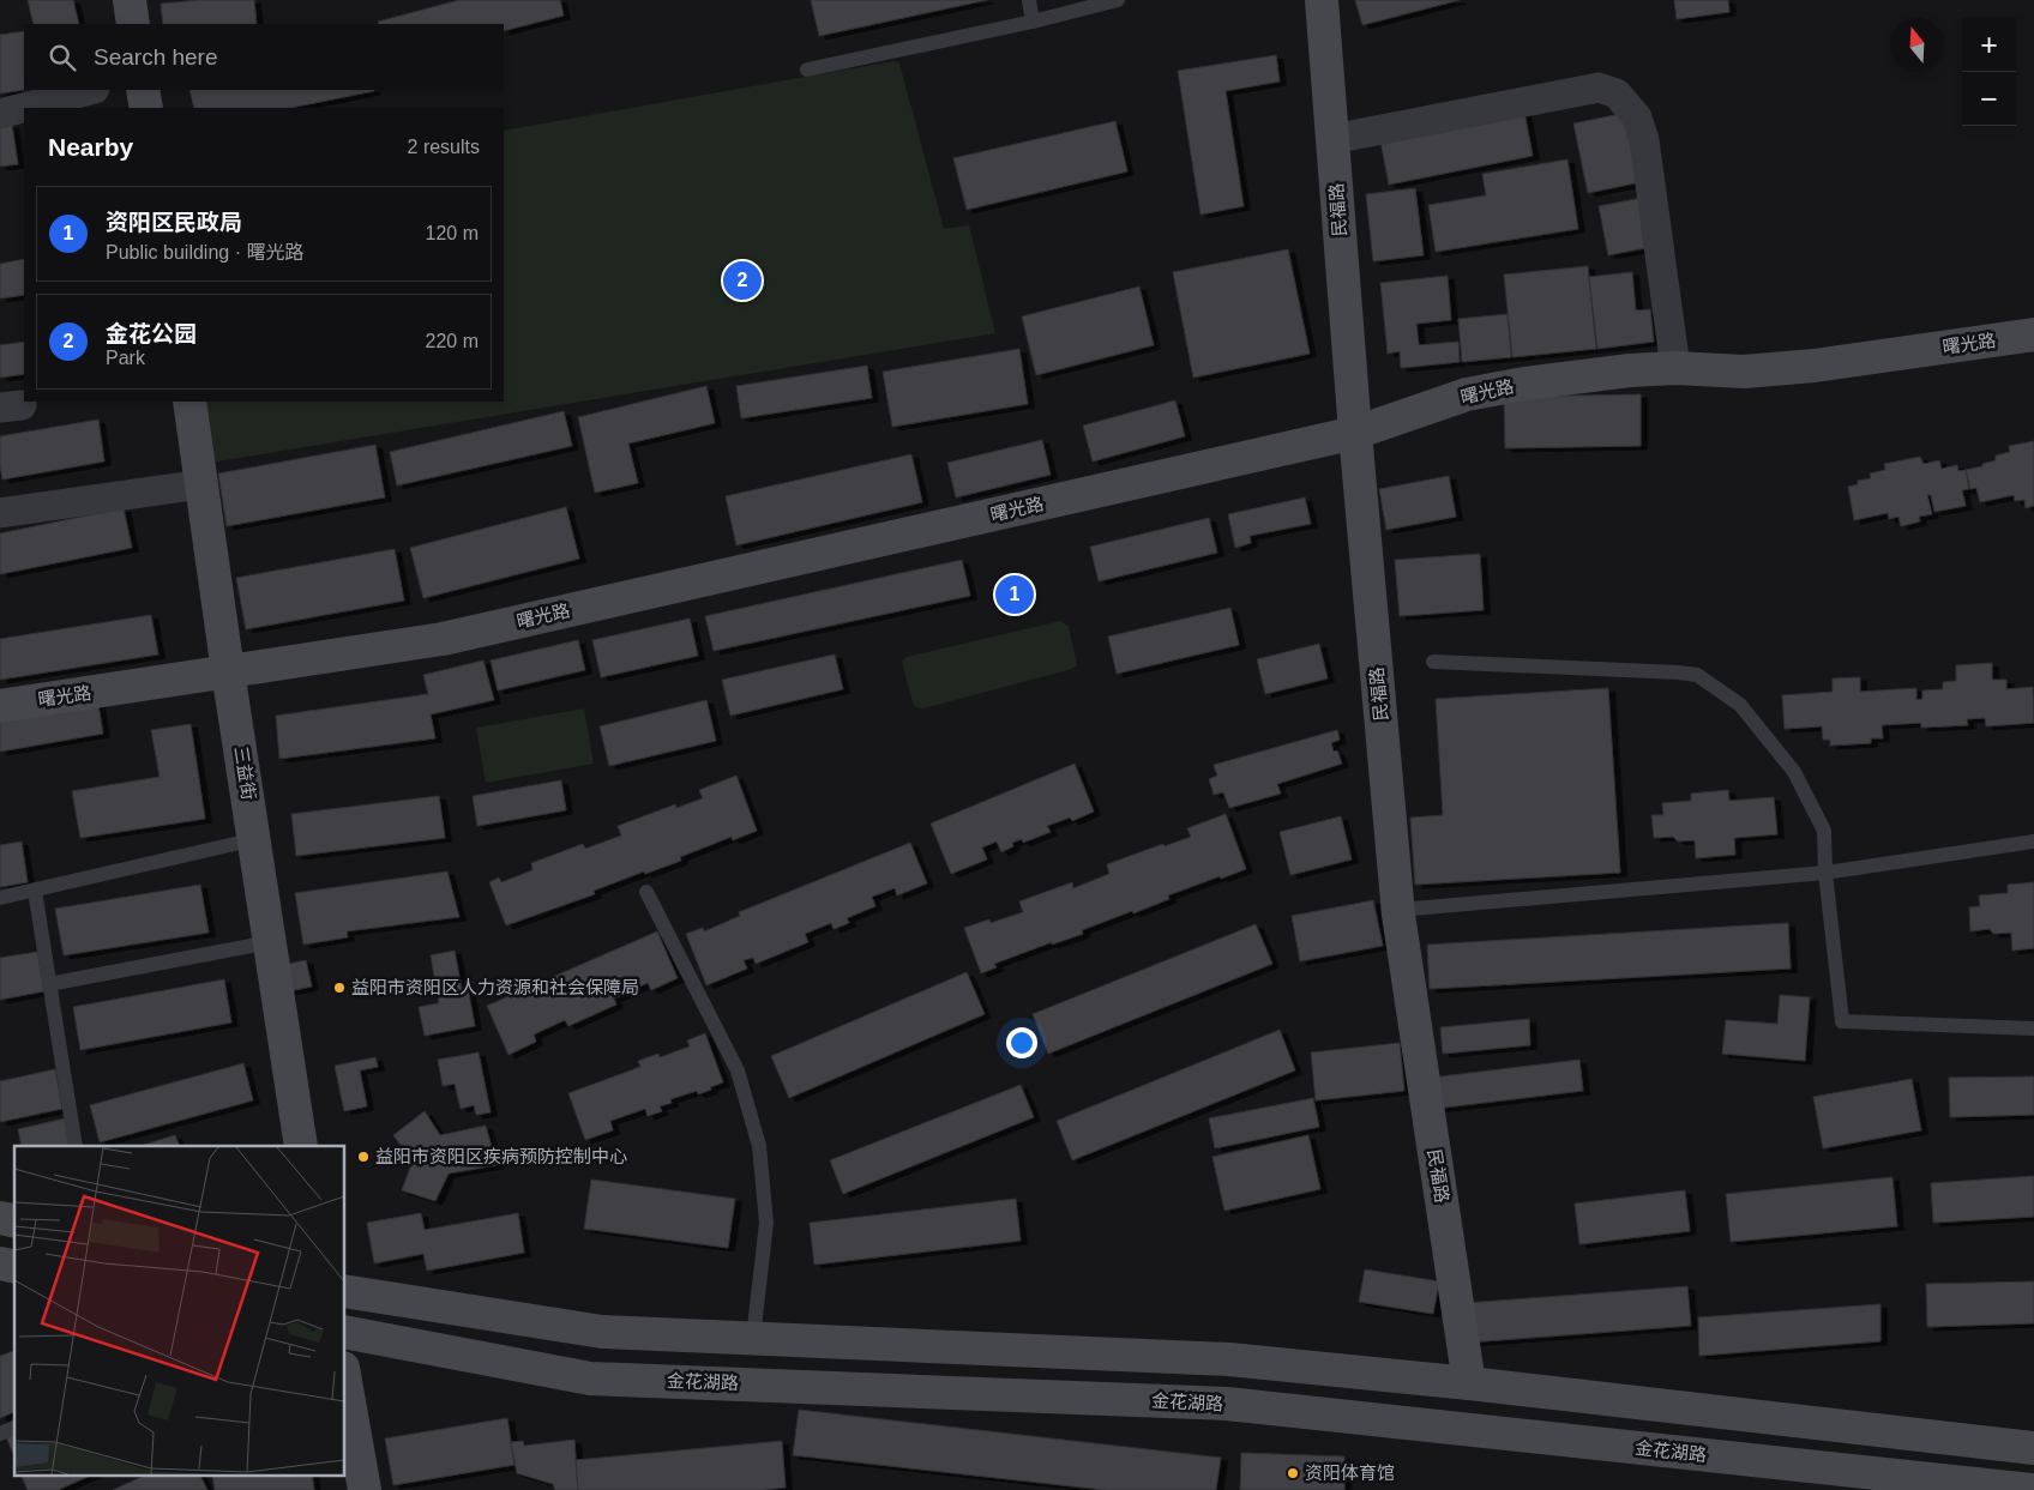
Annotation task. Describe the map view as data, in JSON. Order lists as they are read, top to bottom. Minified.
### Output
{"streets":{"street":["民福路","曙光路","三益街","金花湖路"]},"crossings":[["民福路","曙光路"],["曙光路","三益街"]],"places":["益阳市资阳区人力资源和社会保障局","益阳市资阳区疾病预防控制中心","资阳体育馆"],"north":"top","page":{"map_buttons":["+","−"],"search":"Search here","heading":["Nearby","2 results"],"list":[{"mark":"1","name":"资阳区民政局","note":"Public building · 曙光路","value":"120 m"},{"mark":"2","name":"金花公园","note":"Park","value":"220 m"}],"pins":["2","1"]}}
